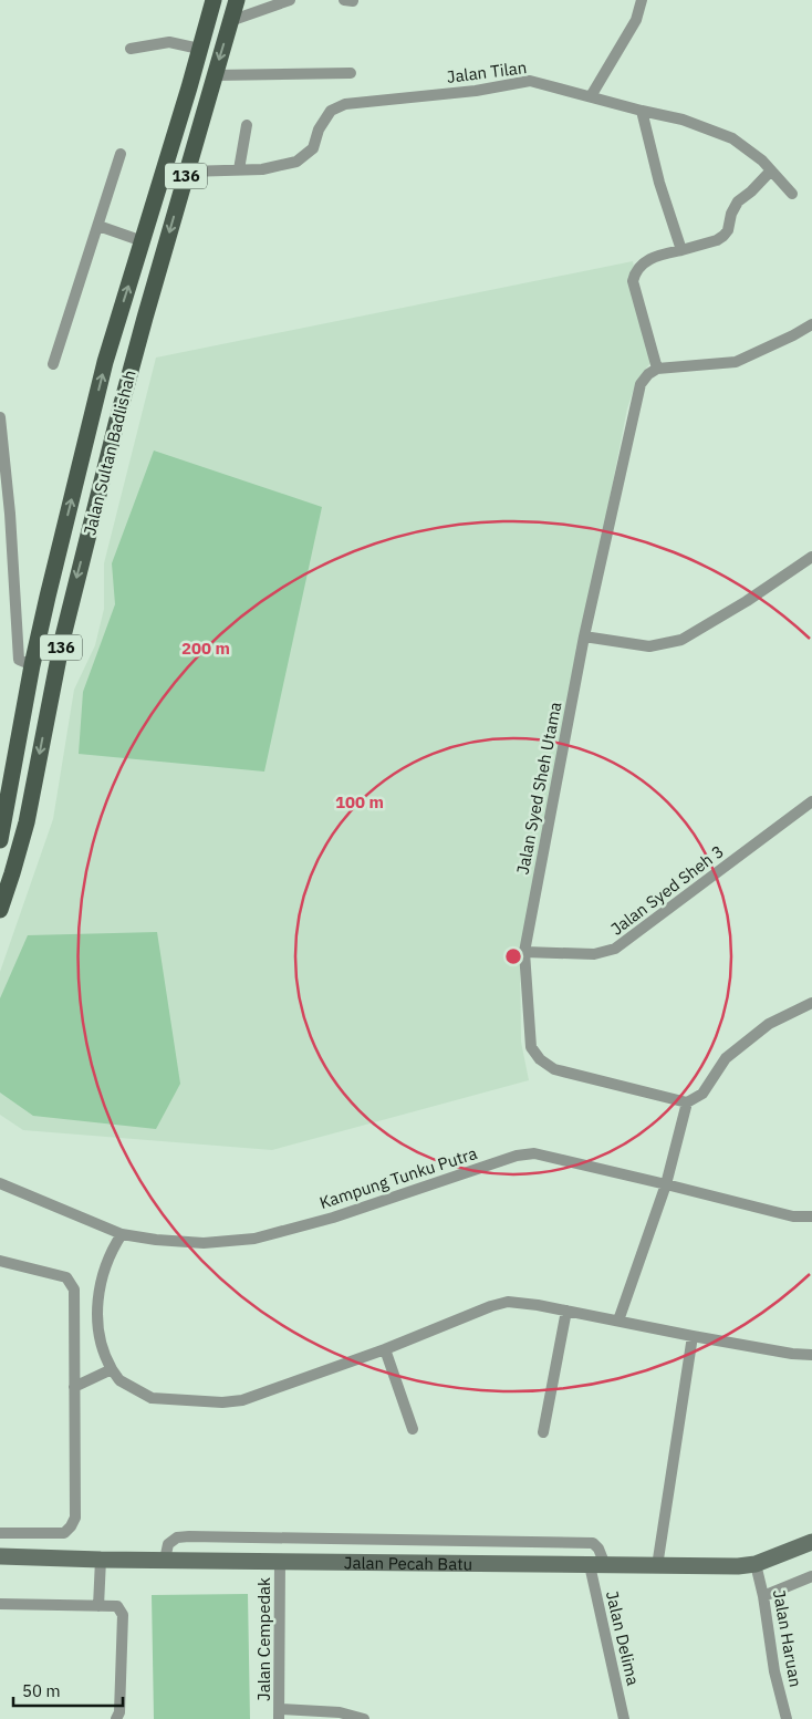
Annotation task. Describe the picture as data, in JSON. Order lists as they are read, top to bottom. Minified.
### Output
{"streets":{"main road":["136","Jalan Sultan Badlishah"],"street":["Jalan Tilan","Jalan Syed Sheh Utama","Jalan Syed Sheh 3","Kampung Tunku Putra","Jalan Pecah Batu","Jalan Delima","Jalan Haruan","Jalan Cempedak"]},"crossings":[["Jalan Tilan","Jalan Sultan Badlishah"],["Jalan Syed Sheh Utama","Jalan Syed Sheh 3"],["Jalan Pecah Batu","Jalan Delima"],["Jalan Pecah Batu","Jalan Haruan"],["Jalan Pecah Batu","Jalan Cempedak"]],"scale_bar":"50 m","rings":["200 m","100 m"]}
